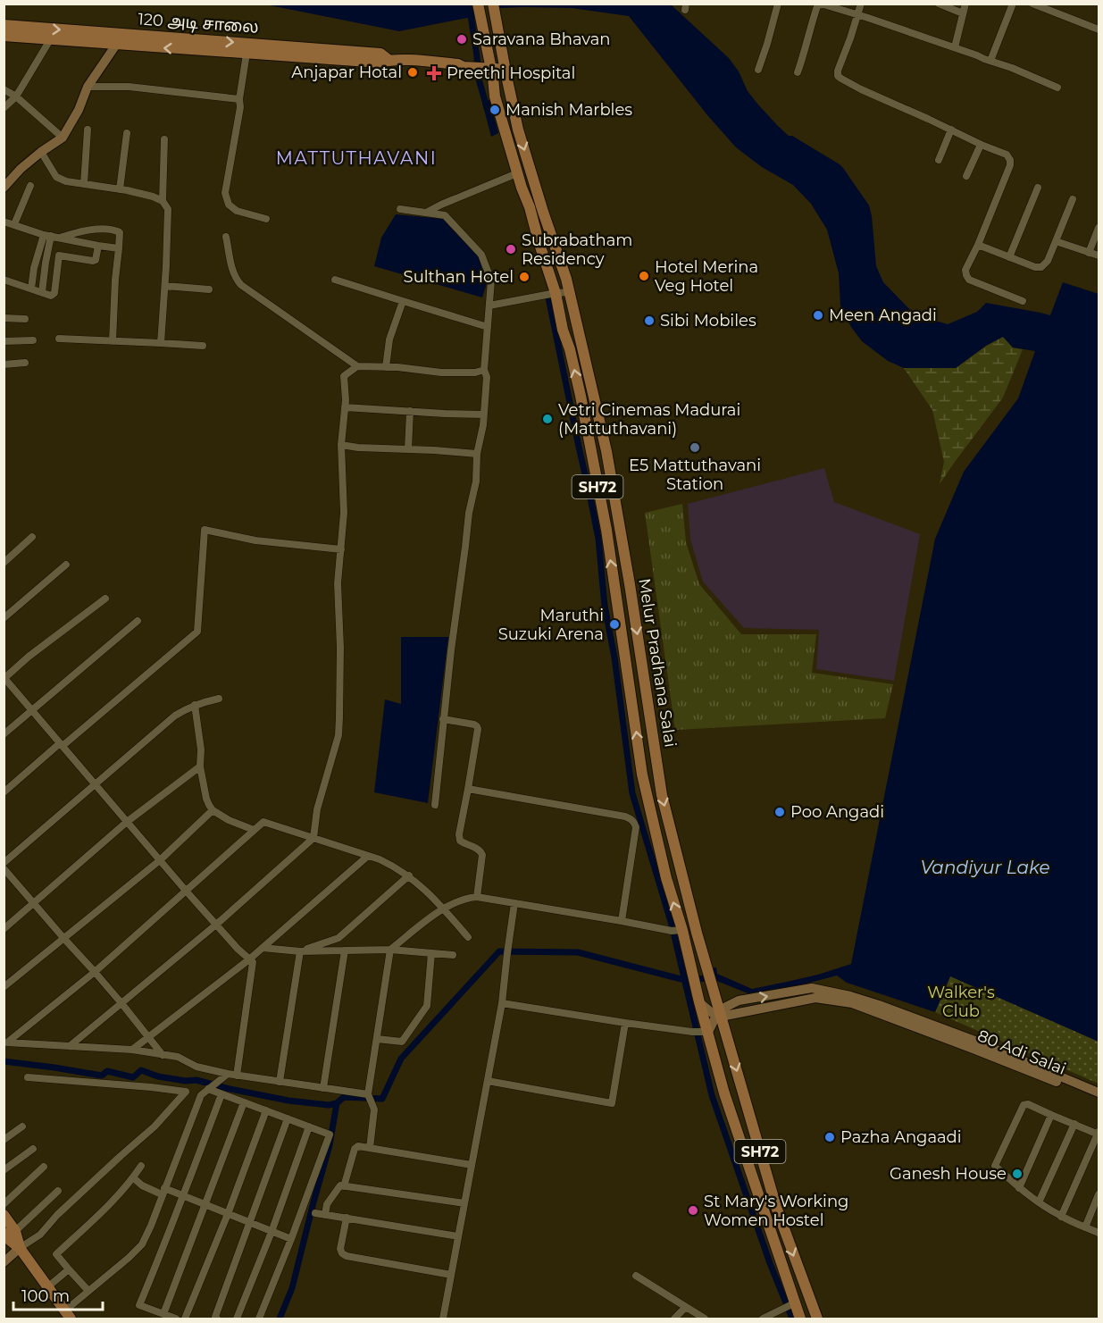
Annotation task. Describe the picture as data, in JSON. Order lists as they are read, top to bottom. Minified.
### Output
{"streets":{"main road":["120 அடி சாலை","SH72","Melur Pradhana Salai","80 Adi Salai"]},"crossings":[["120 அடி சாலை","Melur Pradhana Salai"],["Melur Pradhana Salai","80 Adi Salai"]],"districts":["MATTUTHAVANI"],"water":["Vandiyur Lake"],"parks":["Walker's Club"],"places":{"other":["Saravana Bhavan","Anjapar Hotal","Manish Marbles","Subrabatham Residency","Hotel Merina Veg Hotel","Sulthan Hotel","Meen Angadi","Sibi Mobiles","Vetri Cinemas Madurai (Mattuthavani)","E5 Mattuthavani Station","Maruthi Suzuki Arena","Poo Angadi","Pazha Angaadi","Ganesh House","St Mary's Working Women Hostel"],"health":["Preethi Hospital"]},"scale_bar":"100 m"}
